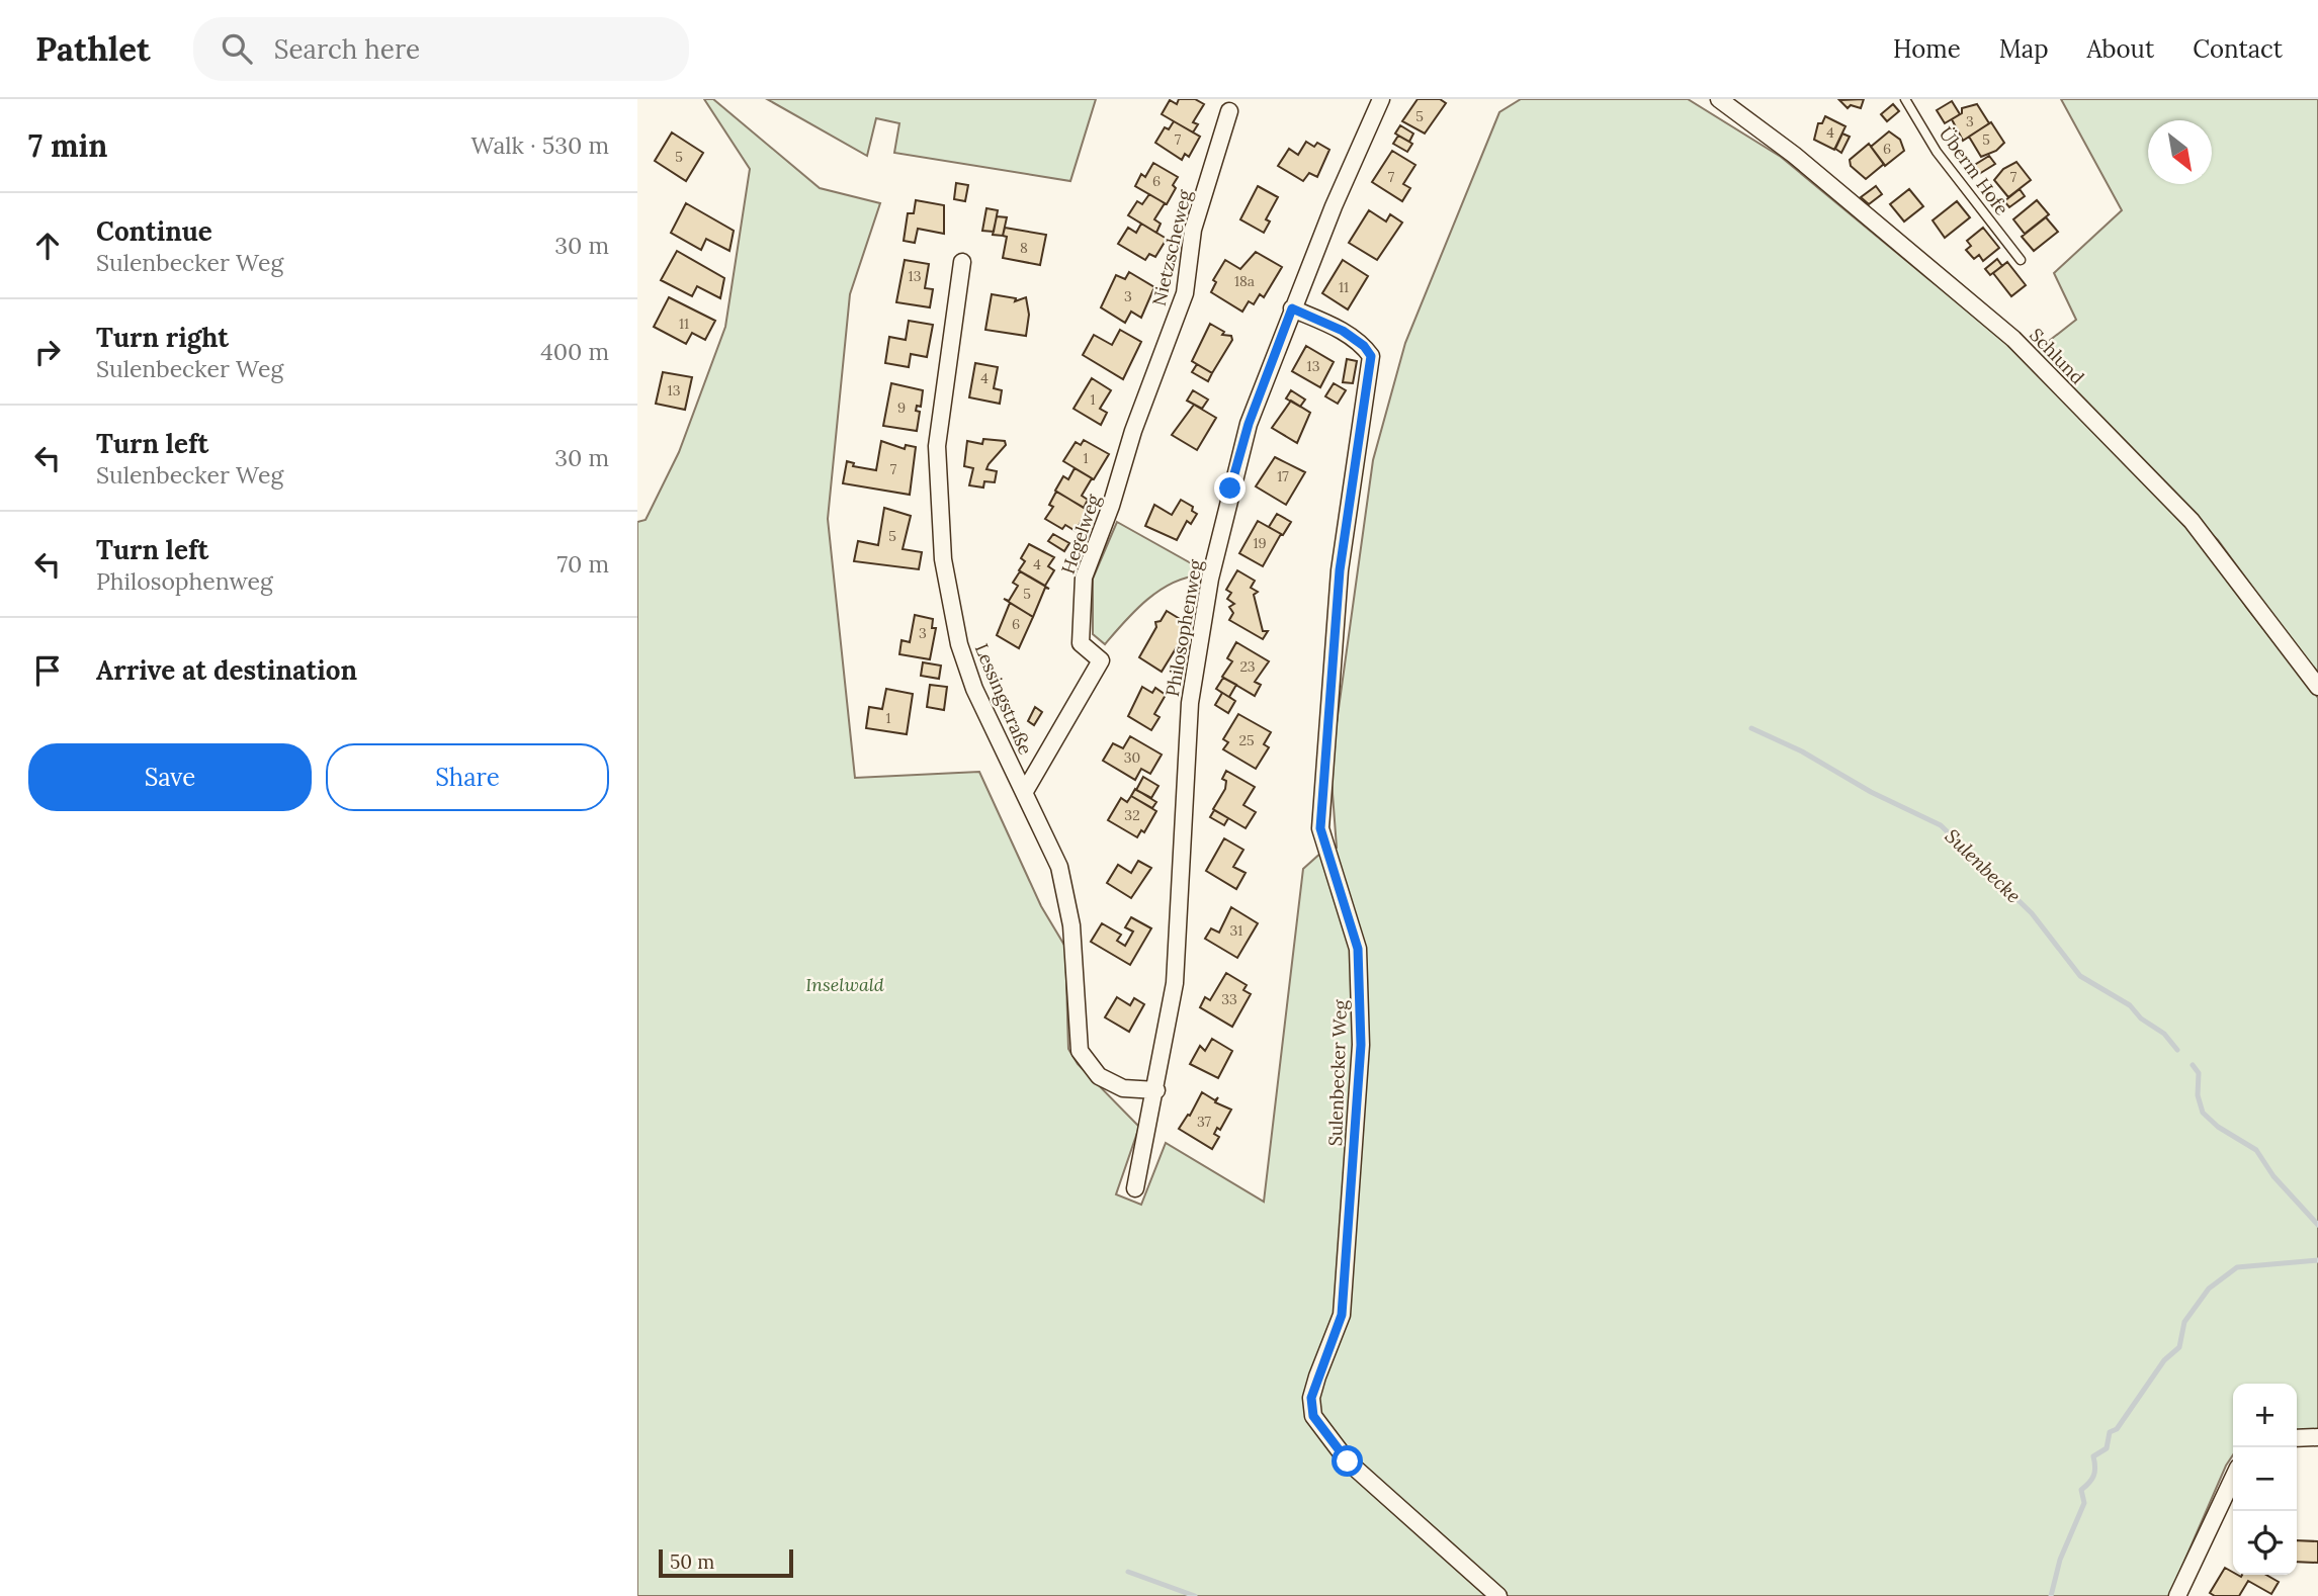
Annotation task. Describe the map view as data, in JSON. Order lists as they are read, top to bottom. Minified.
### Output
{"streets":{"street":["Nietzscheweg","Schlund","Hegelweg","Philosophenweg","Lessingstraße","Sulenbecker Weg"],"lane":["Überm Hofe"]},"crossings":[["Nietzscheweg","Hegelweg"],["Hegelweg","Lessingstraße"],["Philosophenweg","Lessingstraße"],["Philosophenweg","Sulenbecker Weg"]],"water":["Sulenbecke"],"parks":["Inselwald"],"house_numbers":["5","3","4","7","5","6","5","7","7","6","8","13","18a","11","3","11","13","4","13","1","9","1","7","17","5","19","4","5","6","3","23","1","25","30","32","31","33","37"],"scale_bar":"50 m","north":"bottom right","page":{"header":"Pathlet","search":"Search here","nav":["Home","Map","About","Contact"],"heading":["7 min","Walk · 530 m"],"list":[["Continue","Sulenbecker Weg","30 m"],["Turn right","Sulenbecker Weg","400 m"],["Turn left","Sulenbecker Weg","30 m"],["Turn left","Philosophenweg","70 m"],"Arrive at destination"],"buttons":["Save","Share"],"map_buttons":["+","−"],"scale":"50 m"}}
